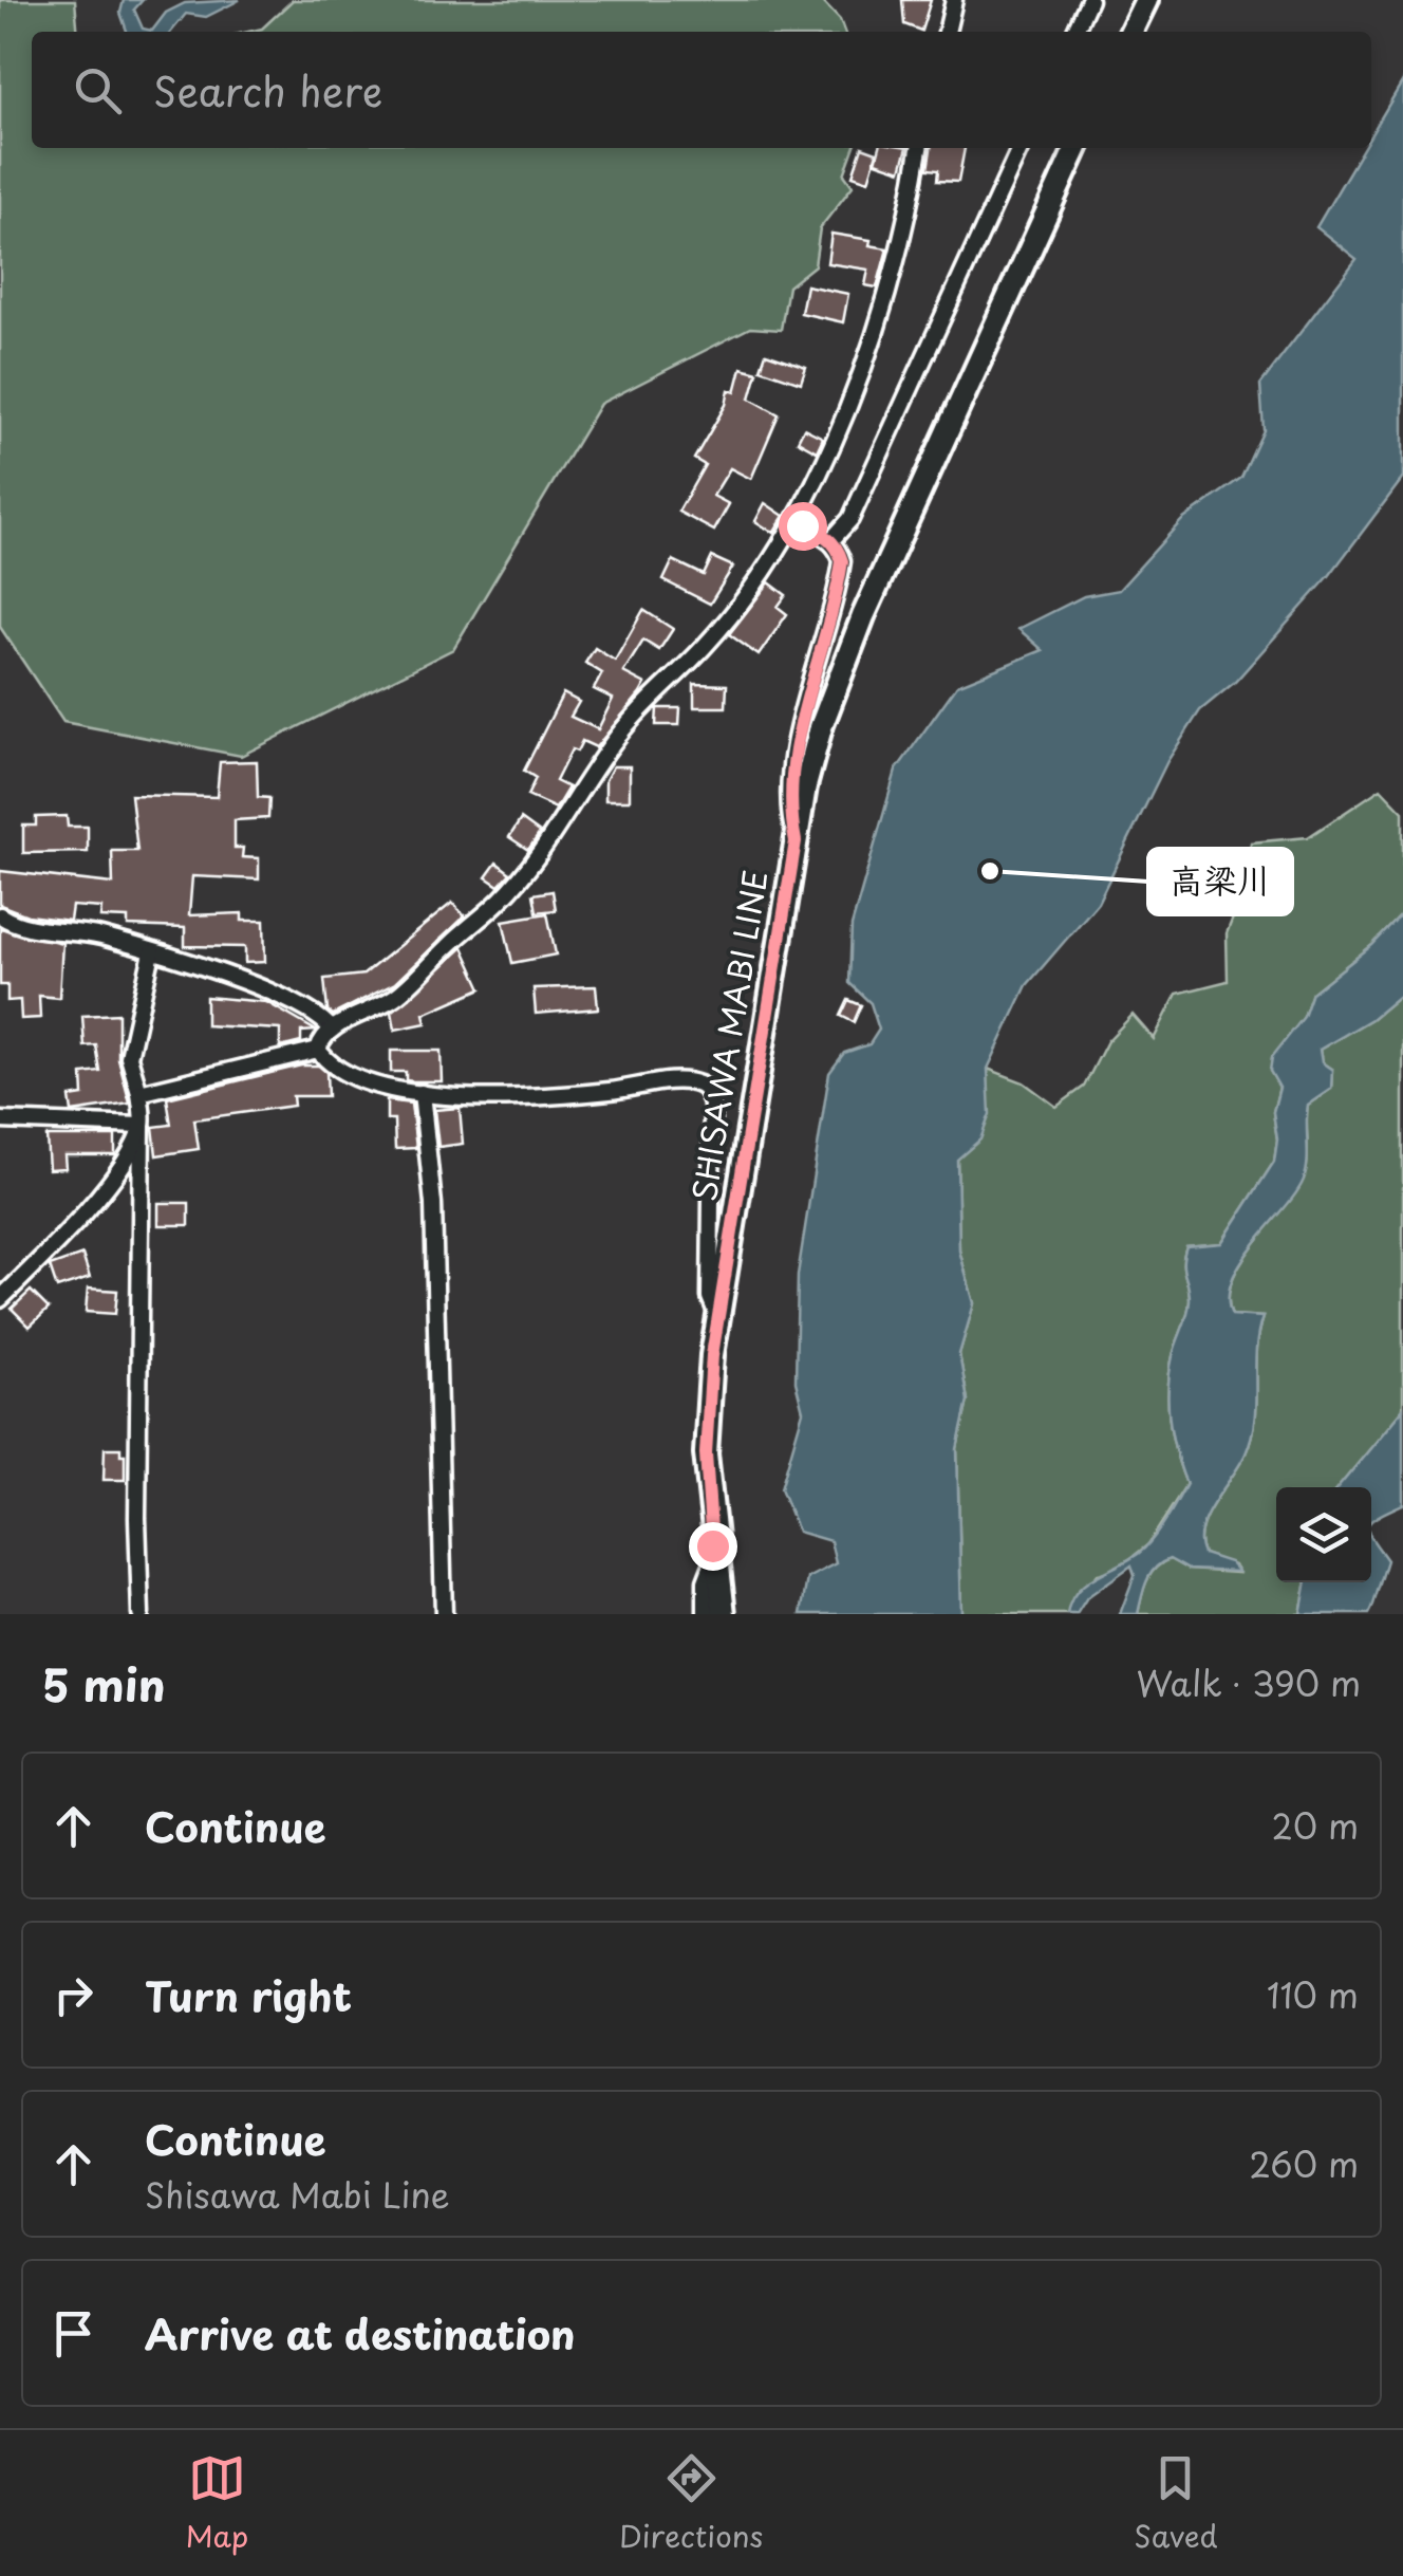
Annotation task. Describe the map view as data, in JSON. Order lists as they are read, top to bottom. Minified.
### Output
{"streets":{"main road":["SHISAWA MABI LINE"]},"places":["高梁川"],"page":{"search":"Search here","heading":["5 min","Walk · 390 m"],"list":[["Continue","20 m"],["Turn right","110 m"],["Continue","Shisawa Mabi Line","260 m"],"Arrive at destination"],"nav":["Map","Directions","Saved"]}}
